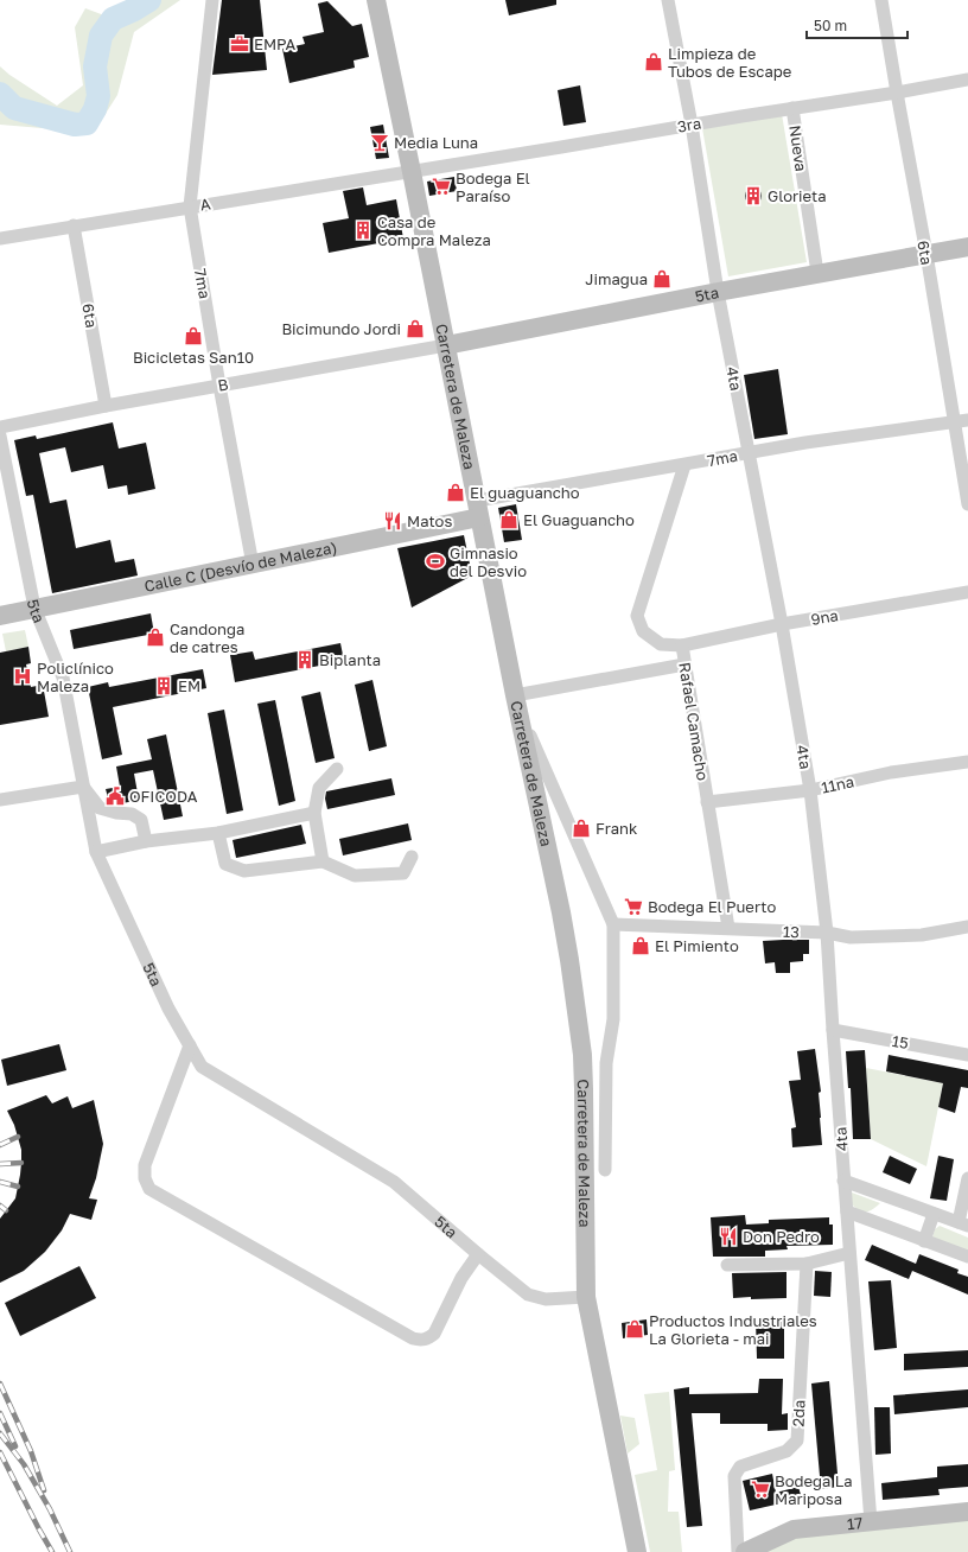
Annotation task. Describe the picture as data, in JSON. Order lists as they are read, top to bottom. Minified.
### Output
{"streets":{"main road":["5ta","Carretera de Maleza","Calle C (Desvío de Maleza)","17"],"street":["3ra","Nueva","A","6ta","7ma","4ta","B","9na","Rafael Camacho","11na","13","15","2da"]},"crossings":[["3ra","Nueva"],["3ra","A"],["3ra","6ta"],["3ra","4ta"],["3ra","Carretera de Maleza"],["Nueva","5ta"],["A","6ta"],["A","7ma"],["A","Carretera de Maleza"],["6ta","7ma"],["6ta","5ta"],["6ta","B"],["7ma","4ta"],["7ma","B"],["7ma","Carretera de Maleza"],["7ma","Calle C (Desvío de Maleza)"],["7ma","Rafael Camacho"],["5ta","4ta"],["5ta","B"],["5ta","Carretera de Maleza"],["5ta","Calle C (Desvío de Maleza)"],["4ta","9na"],["4ta","11na"],["4ta","13"],["4ta","15"],["4ta","17"],["B","Carretera de Maleza"],["Carretera de Maleza","Calle C (Desvío de Maleza)"],["9na","Rafael Camacho"],["Rafael Camacho","11na"],["Rafael Camacho","13"]],"places":{"office":["EMPA"],"shop":["Limpieza de Tubos de Escape","Jimagua","Bicimundo Jordi","Bicicletas San10","El guaguancho","El Guaguancho","Candonga de catres","Frank","El Pimiento","Productos Industriales La Glorieta - mai"],"bar":["Media Luna"],"supermarket":["Bodega El Paraíso","Bodega El Puerto","Bodega La Mariposa"],"building":["Glorieta","Casa de Compra Maleza","Biplanta","EM"],"restaurant":["Matos","Don Pedro"],"sports":["Gimnasio del Desvio"],"hospital":["Policlínico Maleza"],"public building":["OFICODA"]},"scale_bar":"50 m"}
